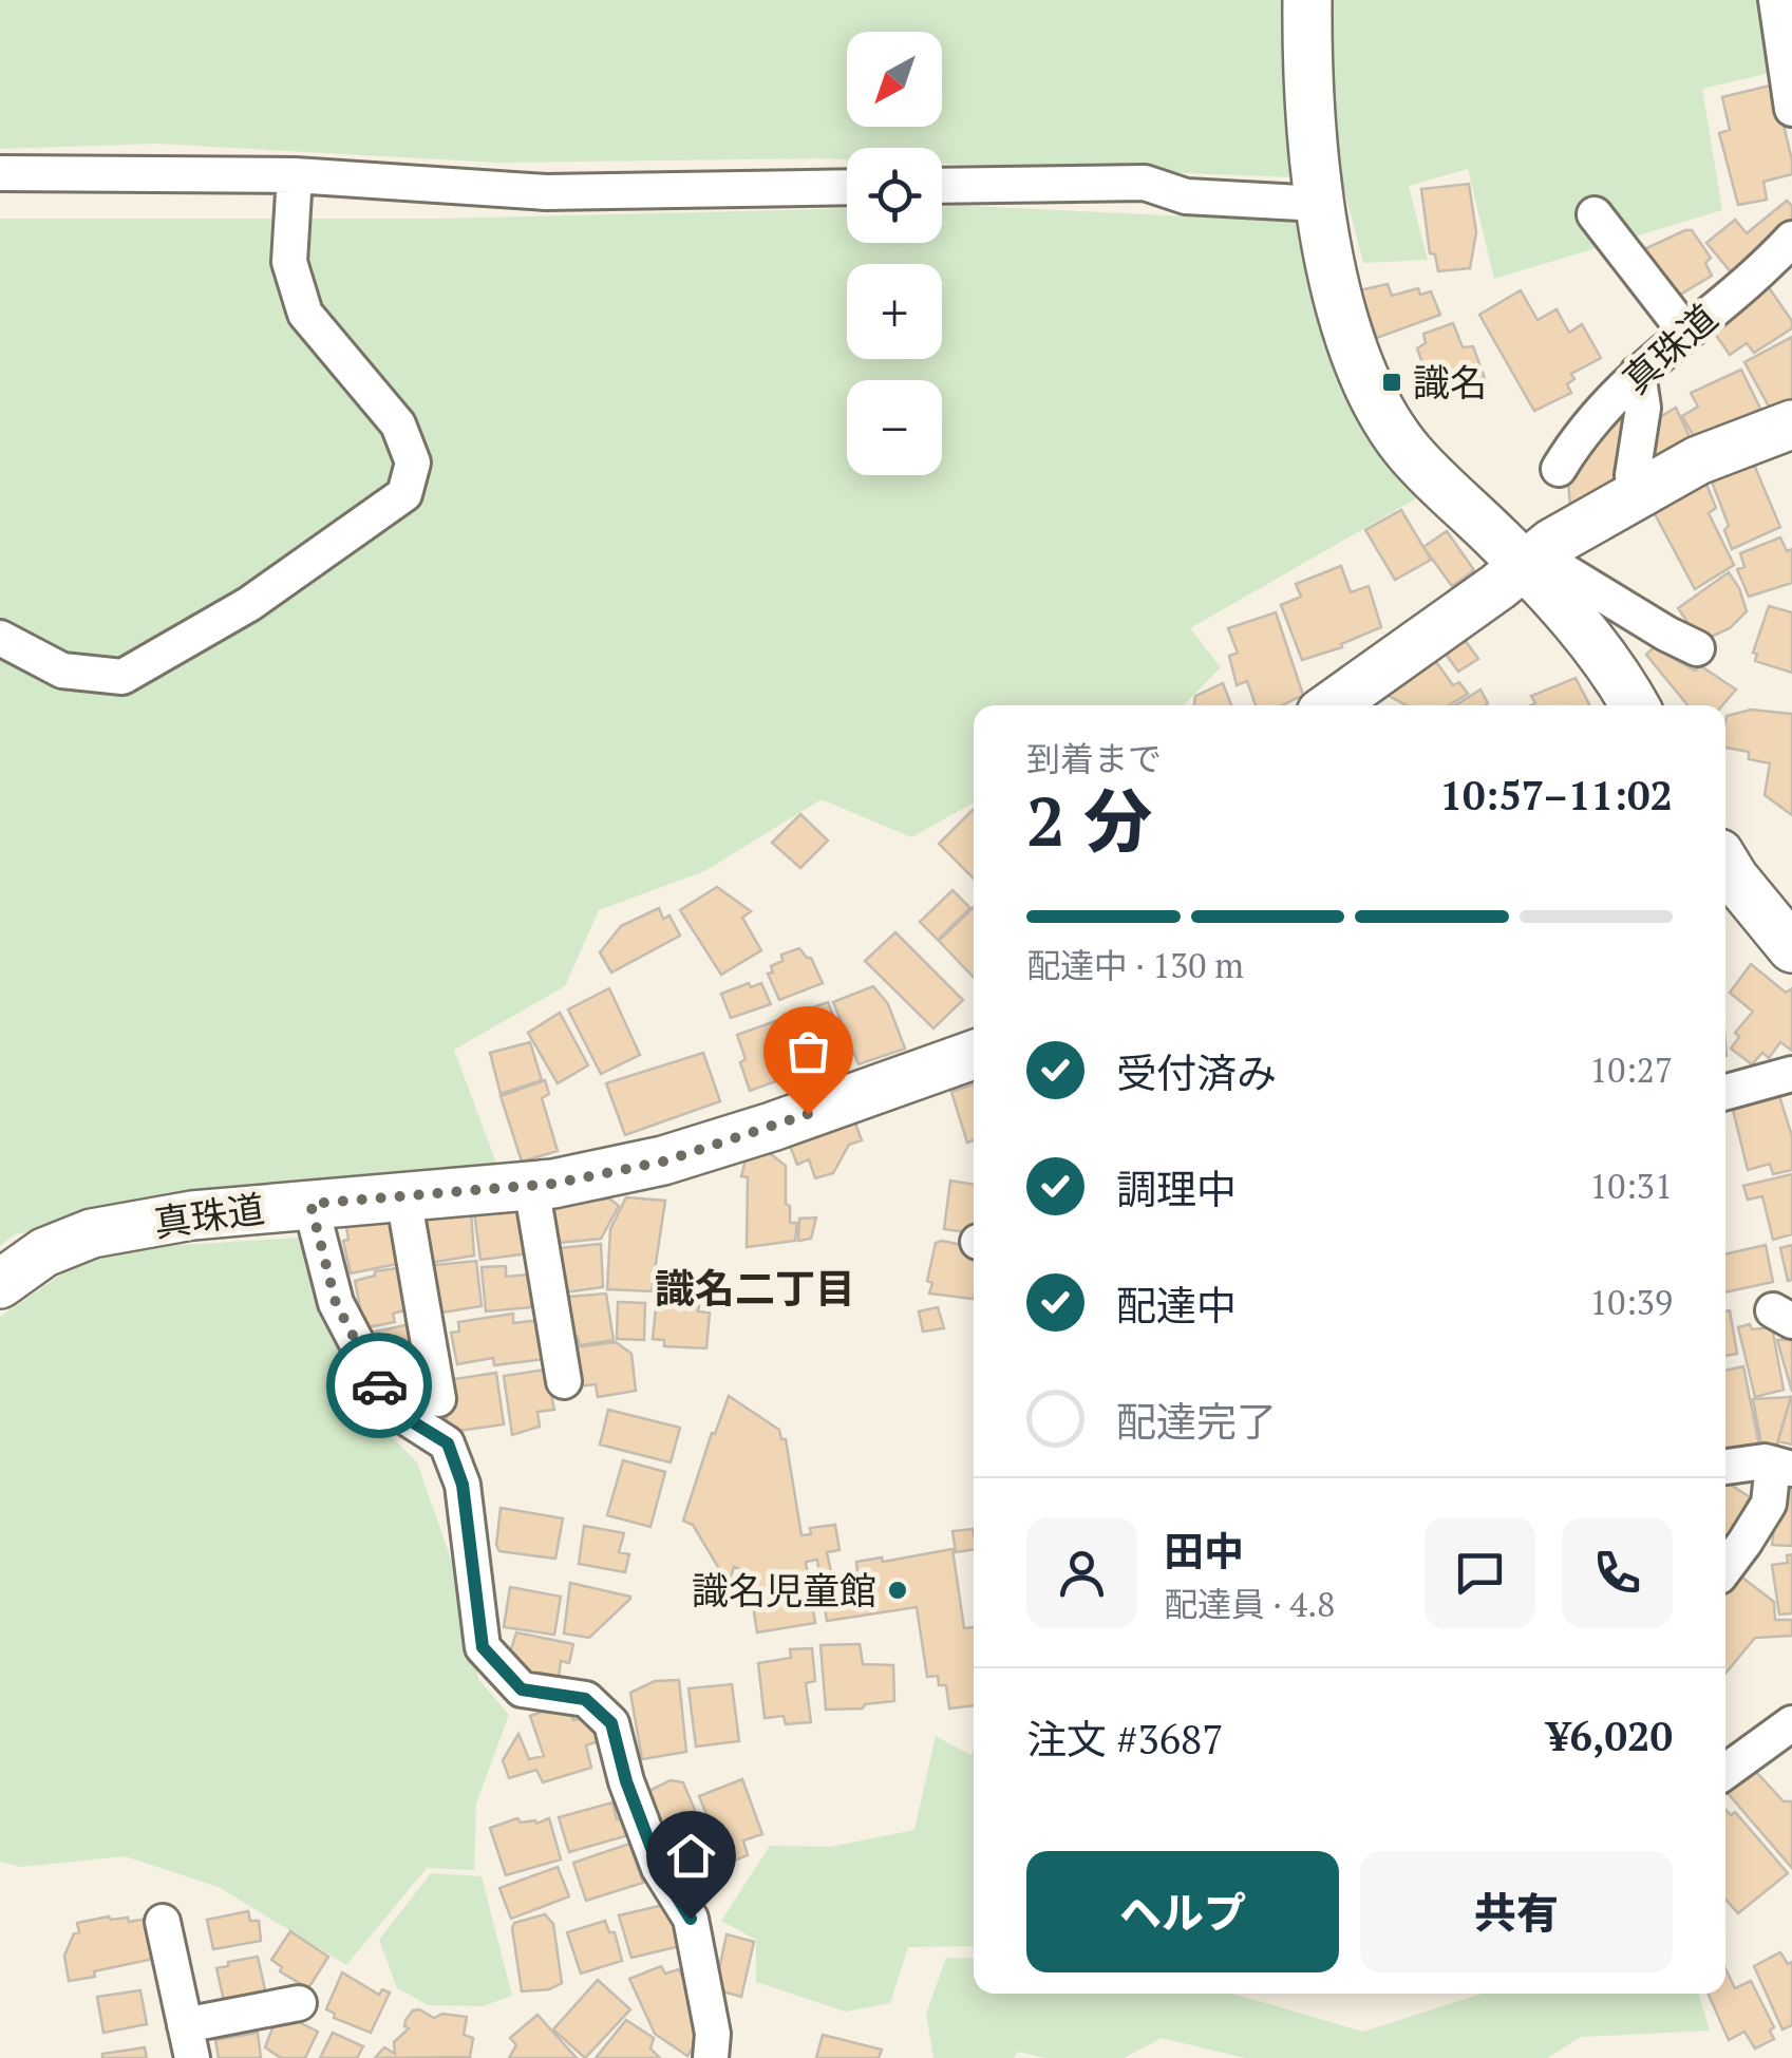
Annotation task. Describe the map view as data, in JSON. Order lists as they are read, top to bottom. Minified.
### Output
{"streets":{"street":["真珠道"]},"districts":["識名二丁目"],"places":{"transit":["識名"],"other":["識名児童館"]},"north":"bottom left","page":{"map_buttons":["+","−"],"heading":["2 分","到着まで","10:57–11:02"],"panel":["田中","配達員 · 4.8","注文 #3687","¥6,020"],"bar":"配達中 · 130 m","list":[["受付済み","10:27"],["調理中","10:31"],["配達中","10:39"],"配達完了"],"buttons":["ヘルプ","共有"]}}
